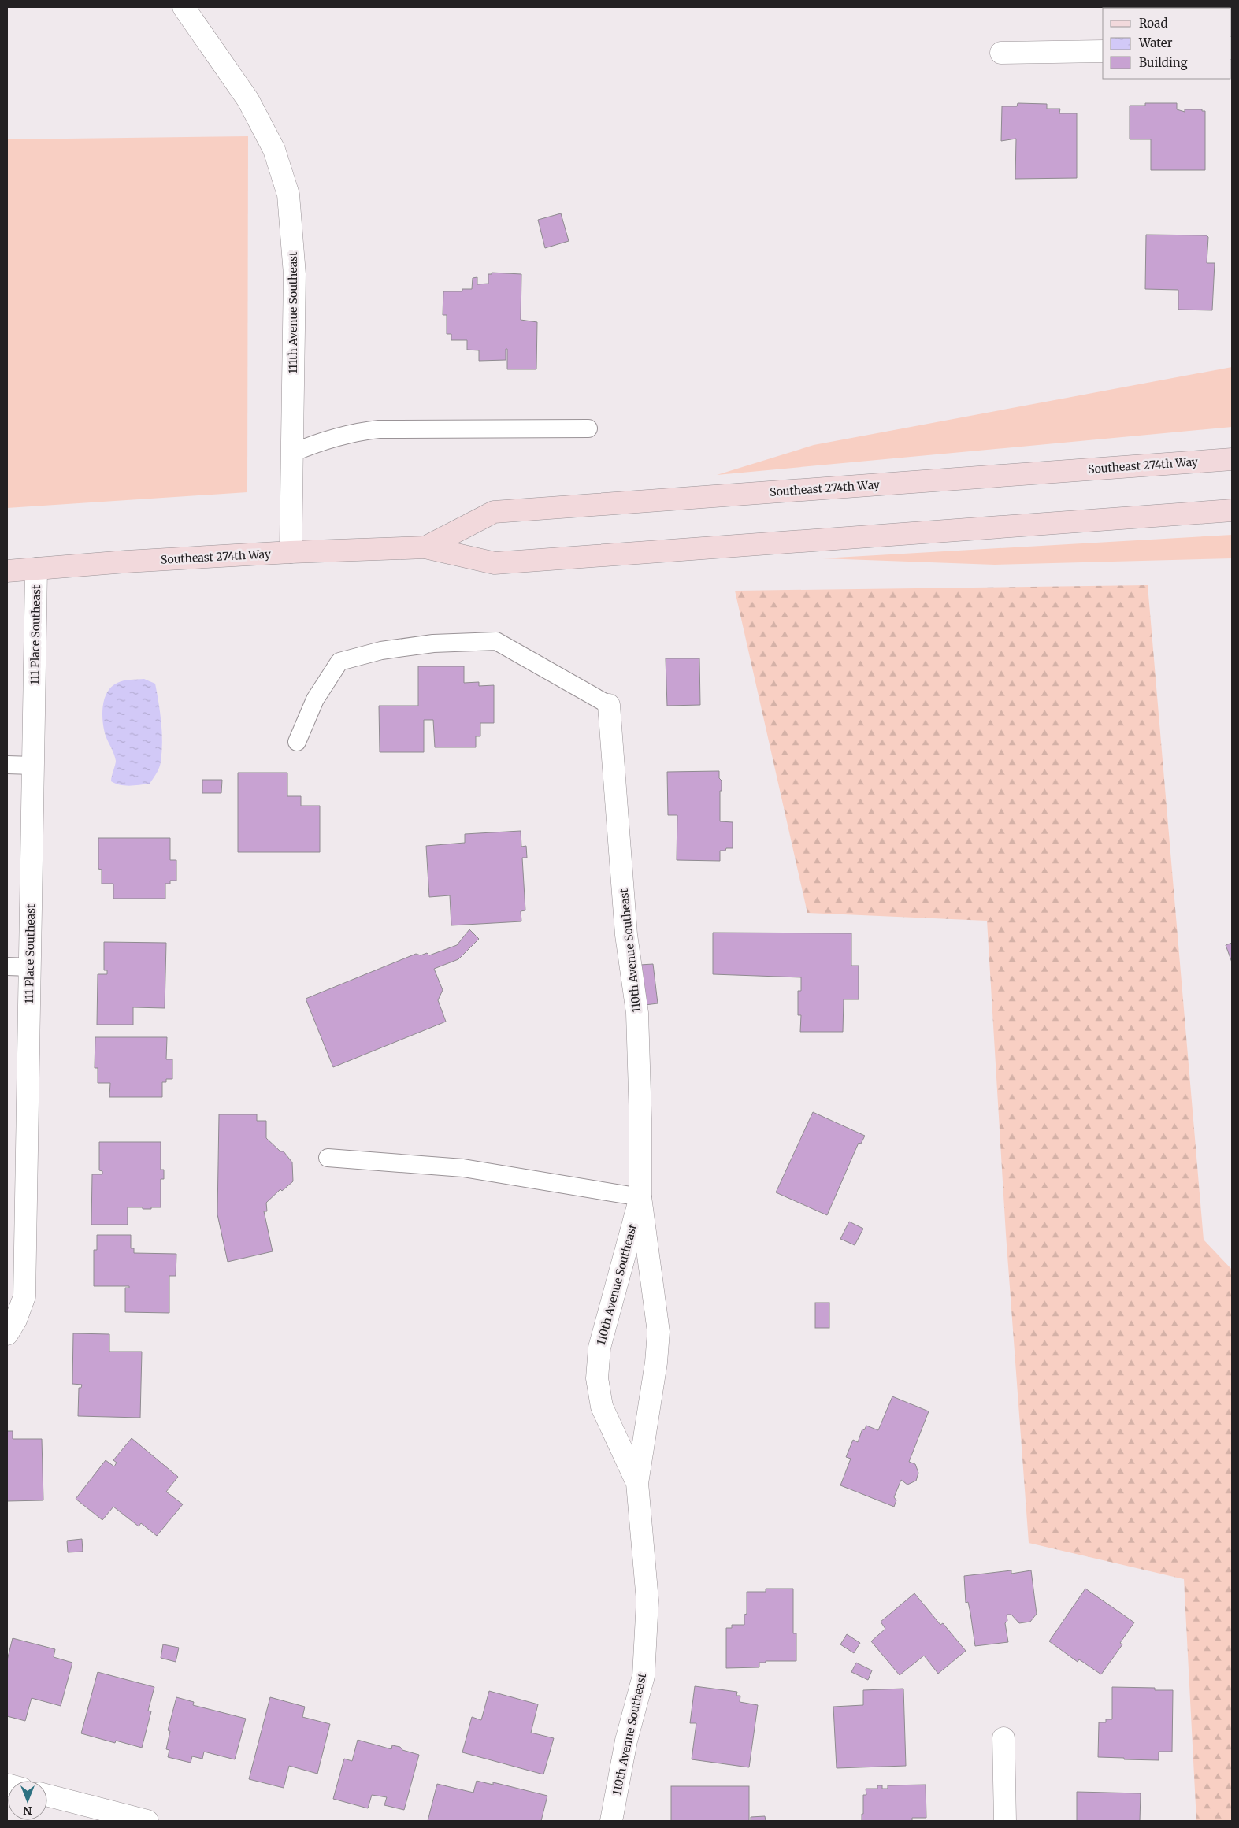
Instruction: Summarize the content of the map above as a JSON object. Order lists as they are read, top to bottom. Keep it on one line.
{"streets":{"main road":["Southeast 274th Way"],"street":["111th Avenue Southeast","111 Place Southeast","110th Avenue Southeast"]},"crossings":[["111th Avenue Southeast","Southeast 274th Way"],["Southeast 274th Way","111 Place Southeast"]],"legend":["Road","Water","Building"],"north":"bottom"}
